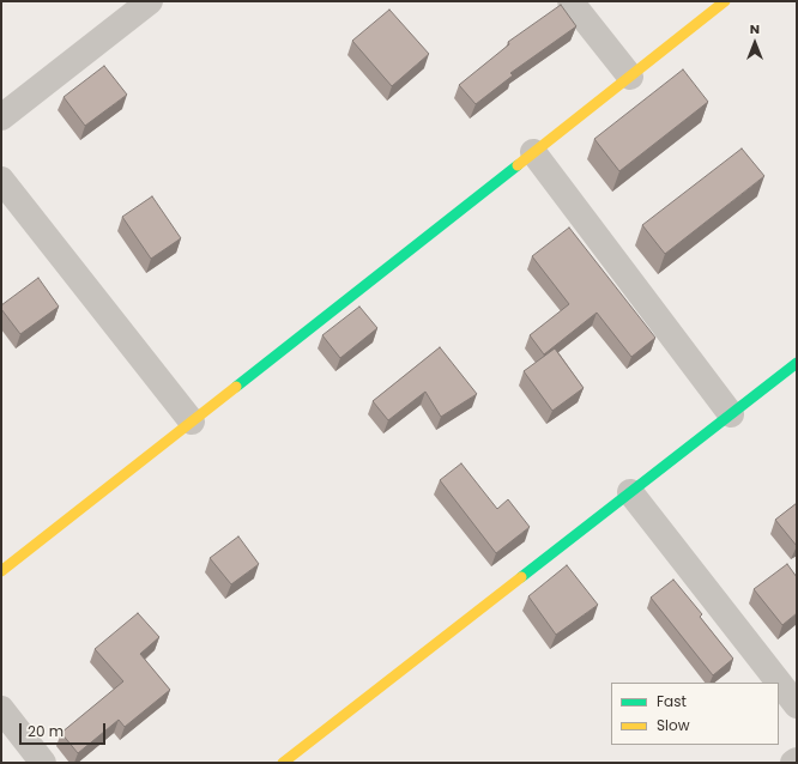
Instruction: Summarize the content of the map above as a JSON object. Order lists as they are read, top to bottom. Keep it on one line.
{"legend":["Fast","Slow"],"scale_bar":"20 m","north":"top"}
